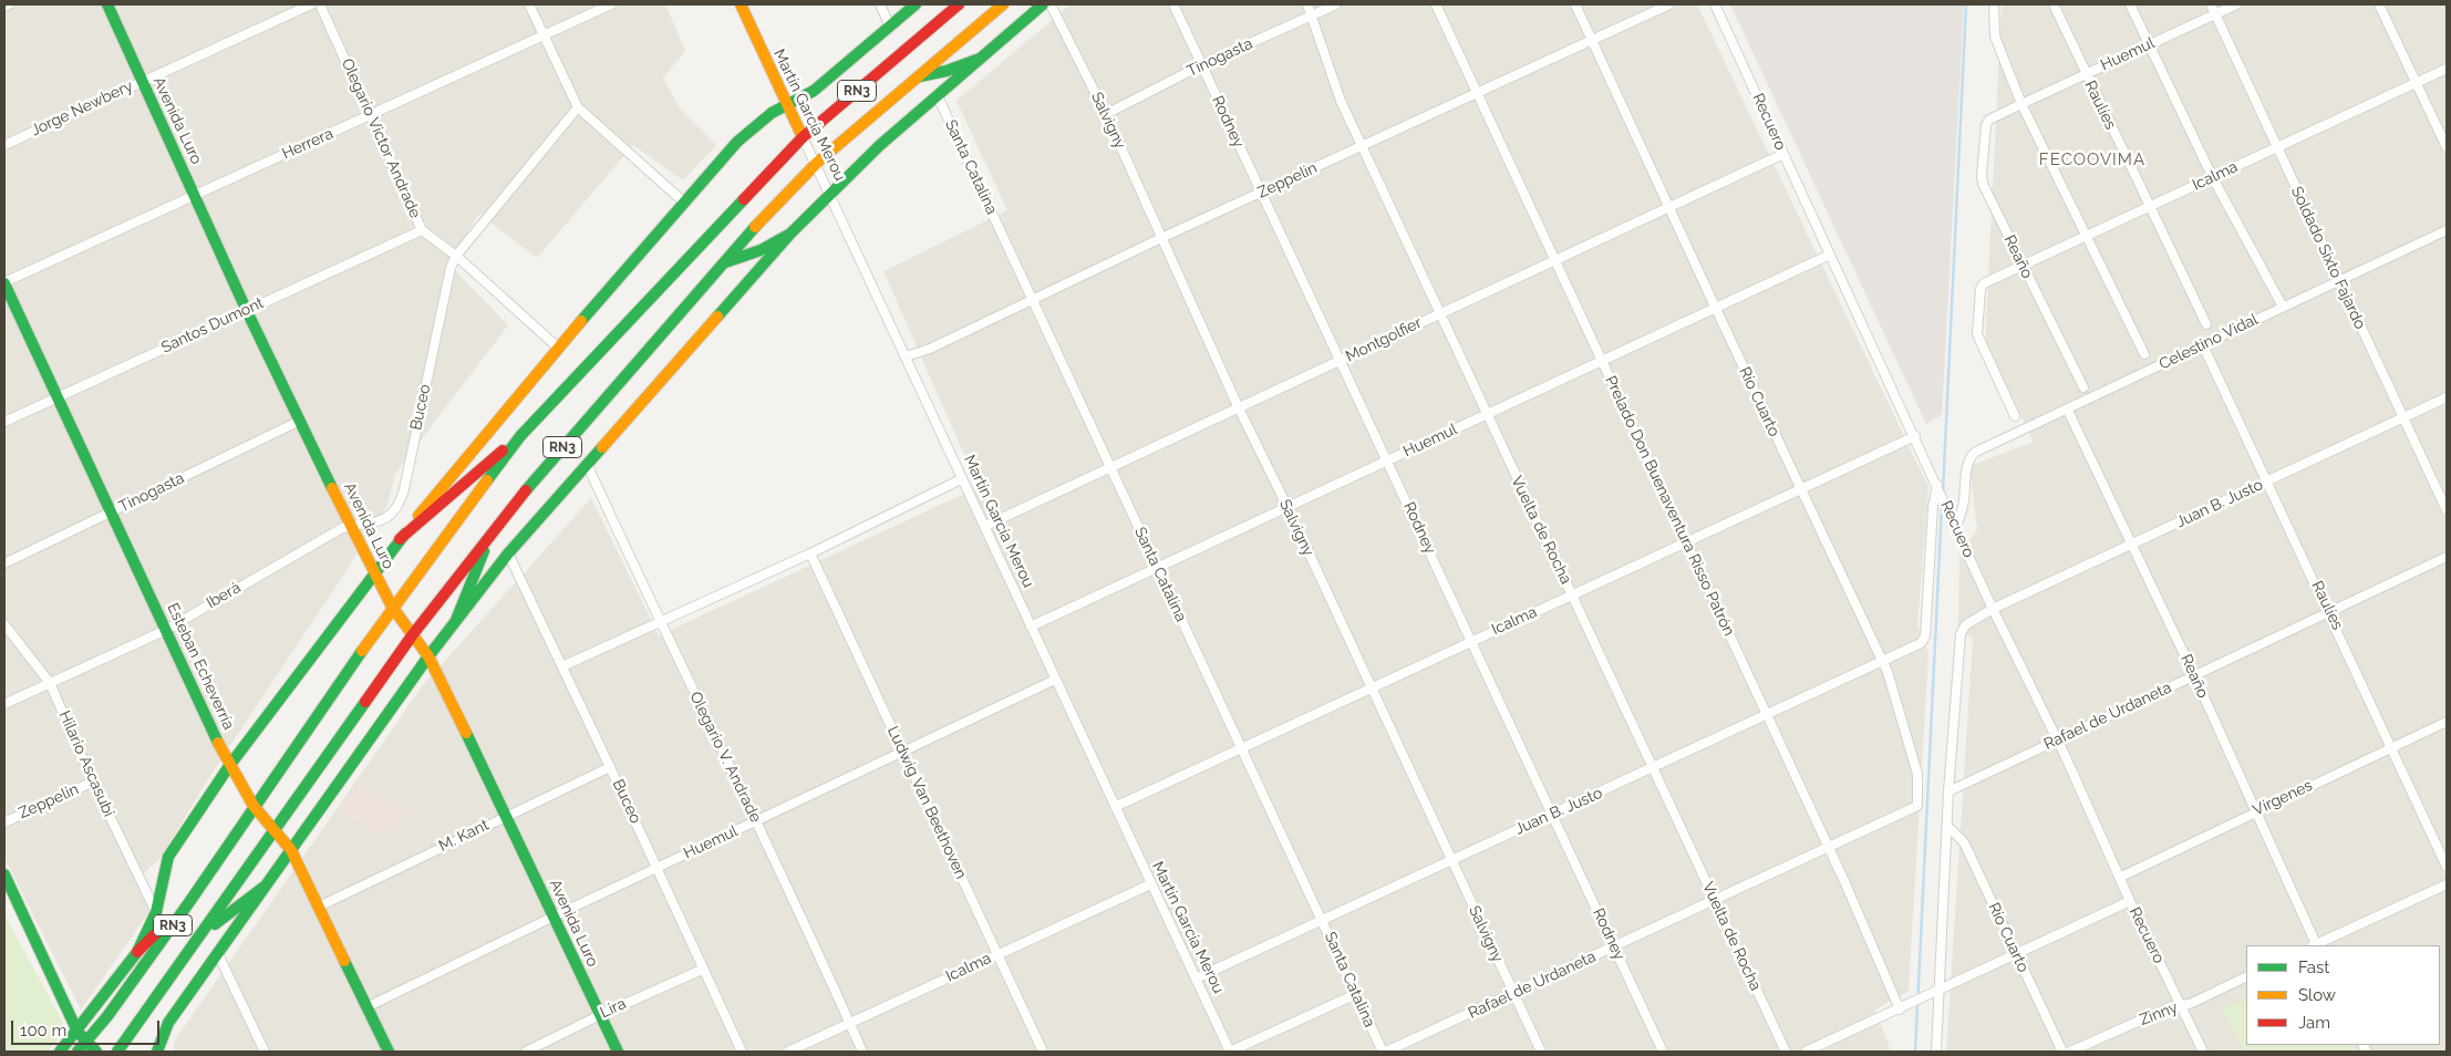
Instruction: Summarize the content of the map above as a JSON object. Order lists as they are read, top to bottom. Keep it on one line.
{"streets":{"main road":["RN3","Martín García Merou","Avenida Luro","Esteban Echeverría"],"street":["Huemul","Tinogasta","Raulíes","Jorge Newbery","Salvigny","Rodney","Recuero","Olegario Victor Andrade","Herrera","Santa Catalina","Icalma","Zeppelin","Reaño","Soldado Sixto Fajardo","Santos Dumont","Montgolfier","Celestino Vidal","Río Cuarto","Buceo","Juan B. Justo","Prelado Don Buenaventura Risso Patrón","Vuelta de Rocha","Iberá","Rafael de Urdaneta","Olegario V. Andrade","Hilario Ascasubi","Vírgenes","Ludwig Van Beethoven","M. Kant","Lira","Zinny"]},"crossings":[["Huemul","Raulíes"],["Huemul","Martín García Merou"],["Huemul","Avenida Luro"],["Huemul","Salvigny"],["Huemul","Rodney"],["Huemul","Recuero"],["Huemul","Santa Catalina"],["Huemul","Reaño"],["Huemul","Soldado Sixto Fajardo"],["Huemul","Río Cuarto"],["Huemul","Buceo"],["Huemul","Prelado Don Buenaventura Risso Patrón"],["Huemul","Vuelta de Rocha"],["Huemul","Esteban Echeverría"],["Huemul","Olegario V. Andrade"],["Huemul","Ludwig Van Beethoven"],["Tinogasta","Avenida Luro"],["Tinogasta","Salvigny"],["Tinogasta","Rodney"],["Tinogasta","Vuelta de Rocha"],["Tinogasta","Esteban Echeverría"],["RN3","Martín García Merou"],["RN3","Avenida Luro"],["RN3","Esteban Echeverría"],["Raulíes","Icalma"],["Raulíes","Celestino Vidal"],["Raulíes","Juan B. Justo"],["Raulíes","Rafael de Urdaneta"],["Raulíes","Vírgenes"],["Jorge Newbery","Avenida Luro"],["Martín García Merou","Icalma"],["Martín García Merou","Zeppelin"],["Martín García Merou","Montgolfier"],["Martín García Merou","Juan B. Justo"],["Avenida Luro","Herrera"],["Avenida Luro","Santos Dumont"],["Avenida Luro","Buceo"],["Avenida Luro","Iberá"],["Avenida Luro","M. Kant"],["Avenida Luro","Lira"],["Salvigny","Icalma"],["Salvigny","Zeppelin"],["Salvigny","Montgolfier"],["Salvigny","Juan B. Justo"],["Salvigny","Rafael de Urdaneta"],["Rodney","Icalma"],["Rodney","Zeppelin"],["Rodney","Montgolfier"],["Rodney","Juan B. Justo"],["Rodney","Rafael de Urdaneta"],["Recuero","Icalma"],["Recuero","Montgolfier"],["Recuero","Celestino Vidal"],["Recuero","Juan B. Justo"],["Recuero","Rafael de Urdaneta"],["Recuero","Vírgenes"],["Recuero","Zinny"],["Olegario Victor Andrade","Herrera"],["Olegario Victor Andrade","Santos Dumont"],["Olegario Victor Andrade","Buceo"],["Herrera","Esteban Echeverría"],["Santa Catalina","Icalma"],["Santa Catalina","Zeppelin"],["Santa Catalina","Montgolfier"],["Santa Catalina","Juan B. Justo"],["Santa Catalina","Rafael de Urdaneta"],["Icalma","Reaño"],["Icalma","Soldado Sixto Fajardo"],["Icalma","Río Cuarto"],["Icalma","Prelado Don Buenaventura Risso Patrón"],["Icalma","Vuelta de Rocha"],["Icalma","Olegario V. Andrade"],["Icalma","Ludwig Van Beethoven"],["Zeppelin","Río Cuarto"],["Zeppelin","Prelado Don Buenaventura Risso Patrón"],["Zeppelin","Vuelta de Rocha"],["Zeppelin","Hilario Ascasubi"],["Reaño","Celestino Vidal"],["Reaño","Juan B. Justo"],["Reaño","Rafael de Urdaneta"],["Reaño","Vírgenes"],["Soldado Sixto Fajardo","Celestino Vidal"],["Soldado Sixto Fajardo","Juan B. Justo"],["Santos Dumont","Esteban Echeverría"],["Montgolfier","Río Cuarto"],["Montgolfier","Prelado Don Buenaventura Risso Patrón"],["Montgolfier","Vuelta de Rocha"],["Río Cuarto","Juan B. Justo"],["Río Cuarto","Rafael de Urdaneta"],["Buceo","Iberá"],["Buceo","M. Kant"],["Buceo","Lira"],["Juan B. Justo","Prelado Don Buenaventura Risso Patrón"],["Juan B. Justo","Vuelta de Rocha"],["Juan B. Justo","Rafael de Urdaneta"],["Prelado Don Buenaventura Risso Patrón","Rafael de Urdaneta"],["Vuelta de Rocha","Rafael de Urdaneta"],["Iberá","Esteban Echeverría"],["Iberá","Hilario Ascasubi"],["Esteban Echeverría","M. Kant"]],"districts":["FECOOVIMA"],"legend":["Fast","Slow","Jam"],"scale_bar":"100 m"}
